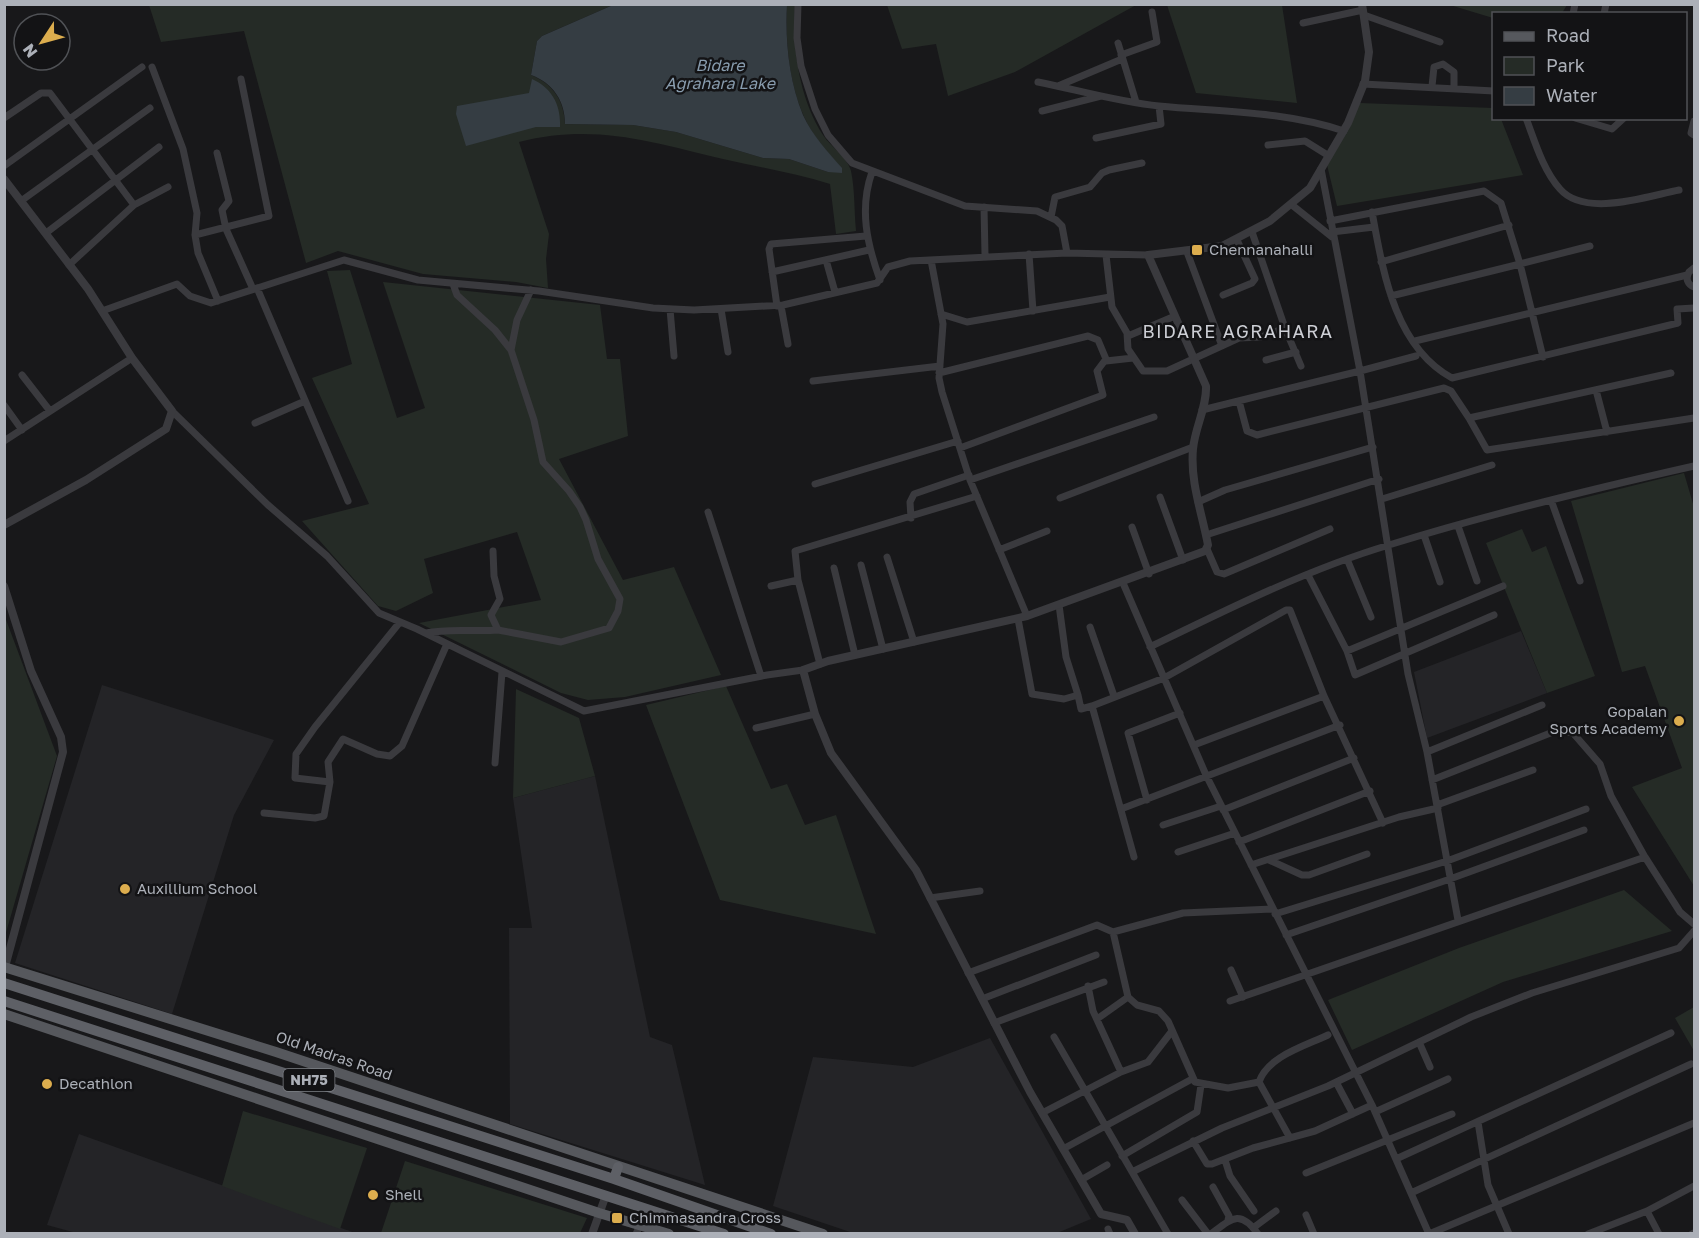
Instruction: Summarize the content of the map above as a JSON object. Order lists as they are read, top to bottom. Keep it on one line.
{"streets":{"highway":["Old Madras Road","NH75"]},"crossings":[["Old Madras Road","NH75"]],"districts":["BIDARE AGRAHARA"],"water":["Bidare Agrahara Lake"],"places":{"transit":["Chennanahalli","Chimmasandra Cross"],"other":["Gopalan Sports Academy","Auxillium School","Decathlon","Shell"]},"legend":["Road","Park","Water"],"north":"bottom left"}
